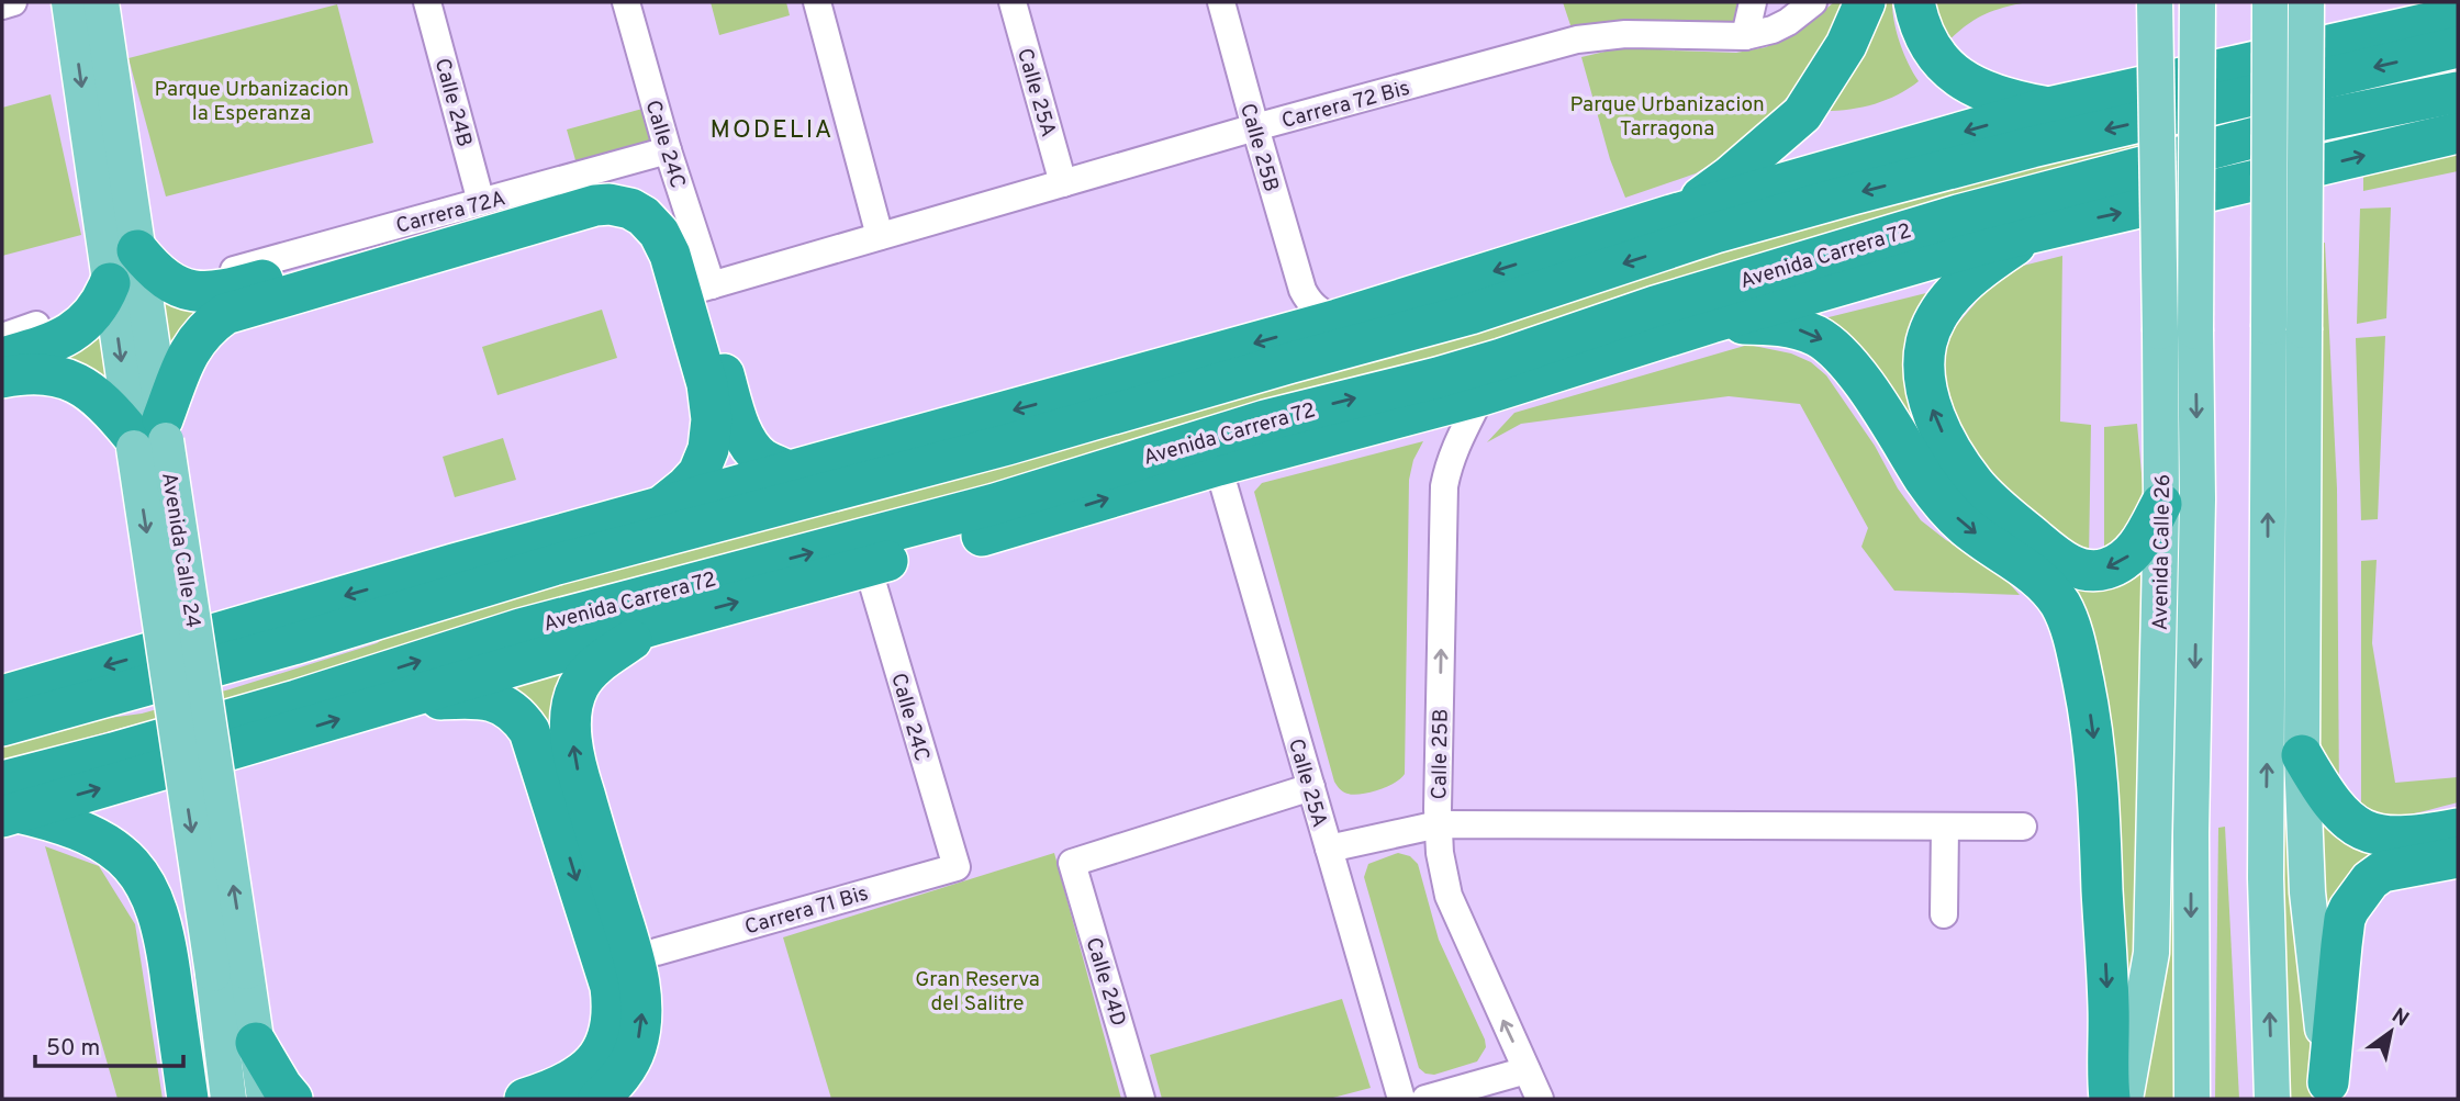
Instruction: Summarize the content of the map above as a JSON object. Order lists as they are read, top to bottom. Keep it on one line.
{"streets":{"highway":["Avenida Carrera 72"],"main road":["Avenida Calle 24","Avenida Calle 26"],"street":["Calle 25A","Calle 24B","Carrera 72 Bis","Calle 24C","Calle 25B","Carrera 72A","Carrera 71 Bis","Calle 24D"]},"crossings":[["Calle 25A","Carrera 72 Bis"],["Calle 25A","Avenida Carrera 72"],["Calle 25A","Calle 24D"],["Calle 24B","Carrera 72A"],["Carrera 72 Bis","Calle 24C"],["Carrera 72 Bis","Calle 25B"],["Calle 24C","Carrera 72A"],["Calle 24C","Avenida Carrera 72"],["Calle 24C","Carrera 71 Bis"],["Calle 25B","Avenida Carrera 72"]],"one_way":["Calle 25B"],"districts":["MODELIA"],"parks":["Parque Urbanizacion la Esperanza","Parque Urbanizacion Tarragona","Gran Reserva del Salitre"],"scale_bar":"50 m","north":"top right"}
